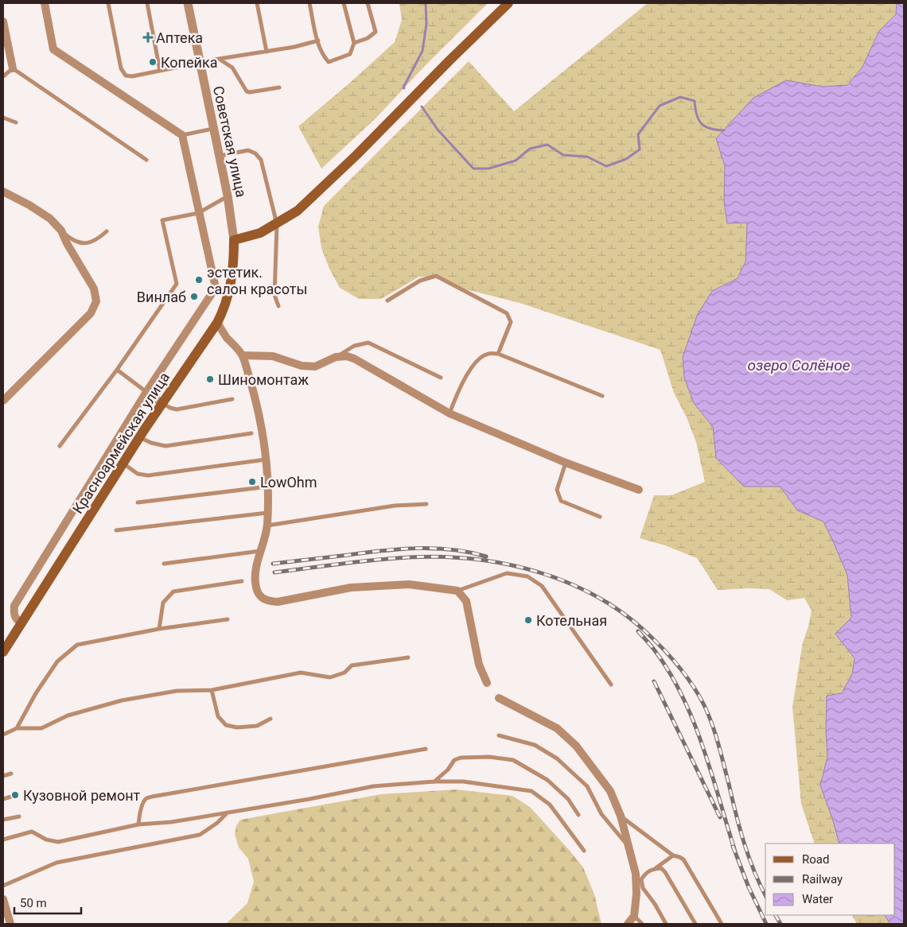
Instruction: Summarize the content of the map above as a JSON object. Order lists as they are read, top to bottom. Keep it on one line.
{"streets":{"main road":["Красноармейская улица"],"street":["Советская улица"]},"crossings":[["Советская улица","Красноармейская улица"]],"water":["озеро Солёное"],"places":{"health":["Аптека"],"other":["Копейка","эстетик. салон красоты","Винлаб","Шиномонтаж","LowOhm","Котельная","Кузовной ремонт"]},"legend":["Road","Railway","Water"],"scale_bar":"50 m"}
